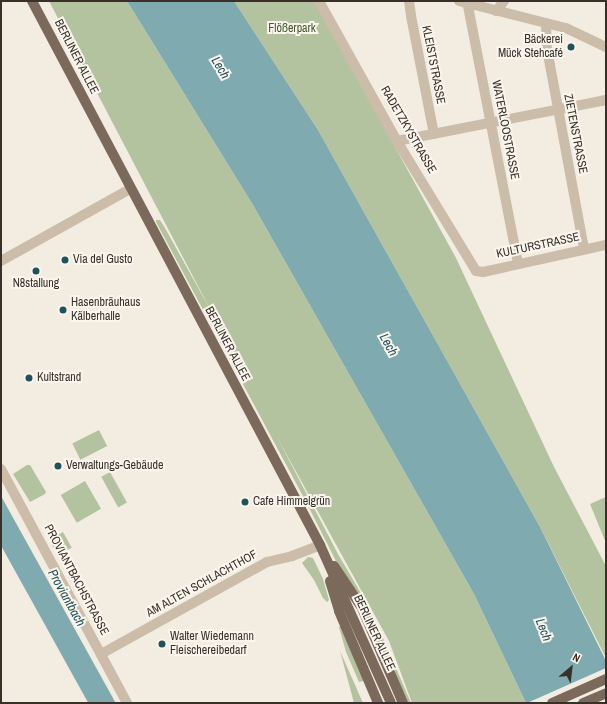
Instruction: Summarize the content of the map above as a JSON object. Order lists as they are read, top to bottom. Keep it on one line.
{"streets":{"main road":["BERLINER ALLEE"],"street":["KLEISTSTRASSE","RADETZKYSTRASSE","WATERLOOSTRASSE","ZIETENSTRASSE","KULTURSTRASSE","PROVIANTBACHSTRASSE","AM ALTEN SCHLACHTHOF"]},"crossings":[["BERLINER ALLEE","AM ALTEN SCHLACHTHOF"],["RADETZKYSTRASSE","KULTURSTRASSE"],["WATERLOOSTRASSE","KULTURSTRASSE"],["ZIETENSTRASSE","KULTURSTRASSE"],["PROVIANTBACHSTRASSE","AM ALTEN SCHLACHTHOF"]],"water":["Lech","Proviantbach"],"parks":["Flößerpark"],"places":["Bäckerei Mück Stehcafé","Via del Gusto","N8stallung","Hasenbräuhaus Kälberhalle","Kultstrand","Verwaltungs-Gebäude","Cafe Himmelgrün","Walter Wiedemann Fleischereibedarf"],"north":"top right"}
